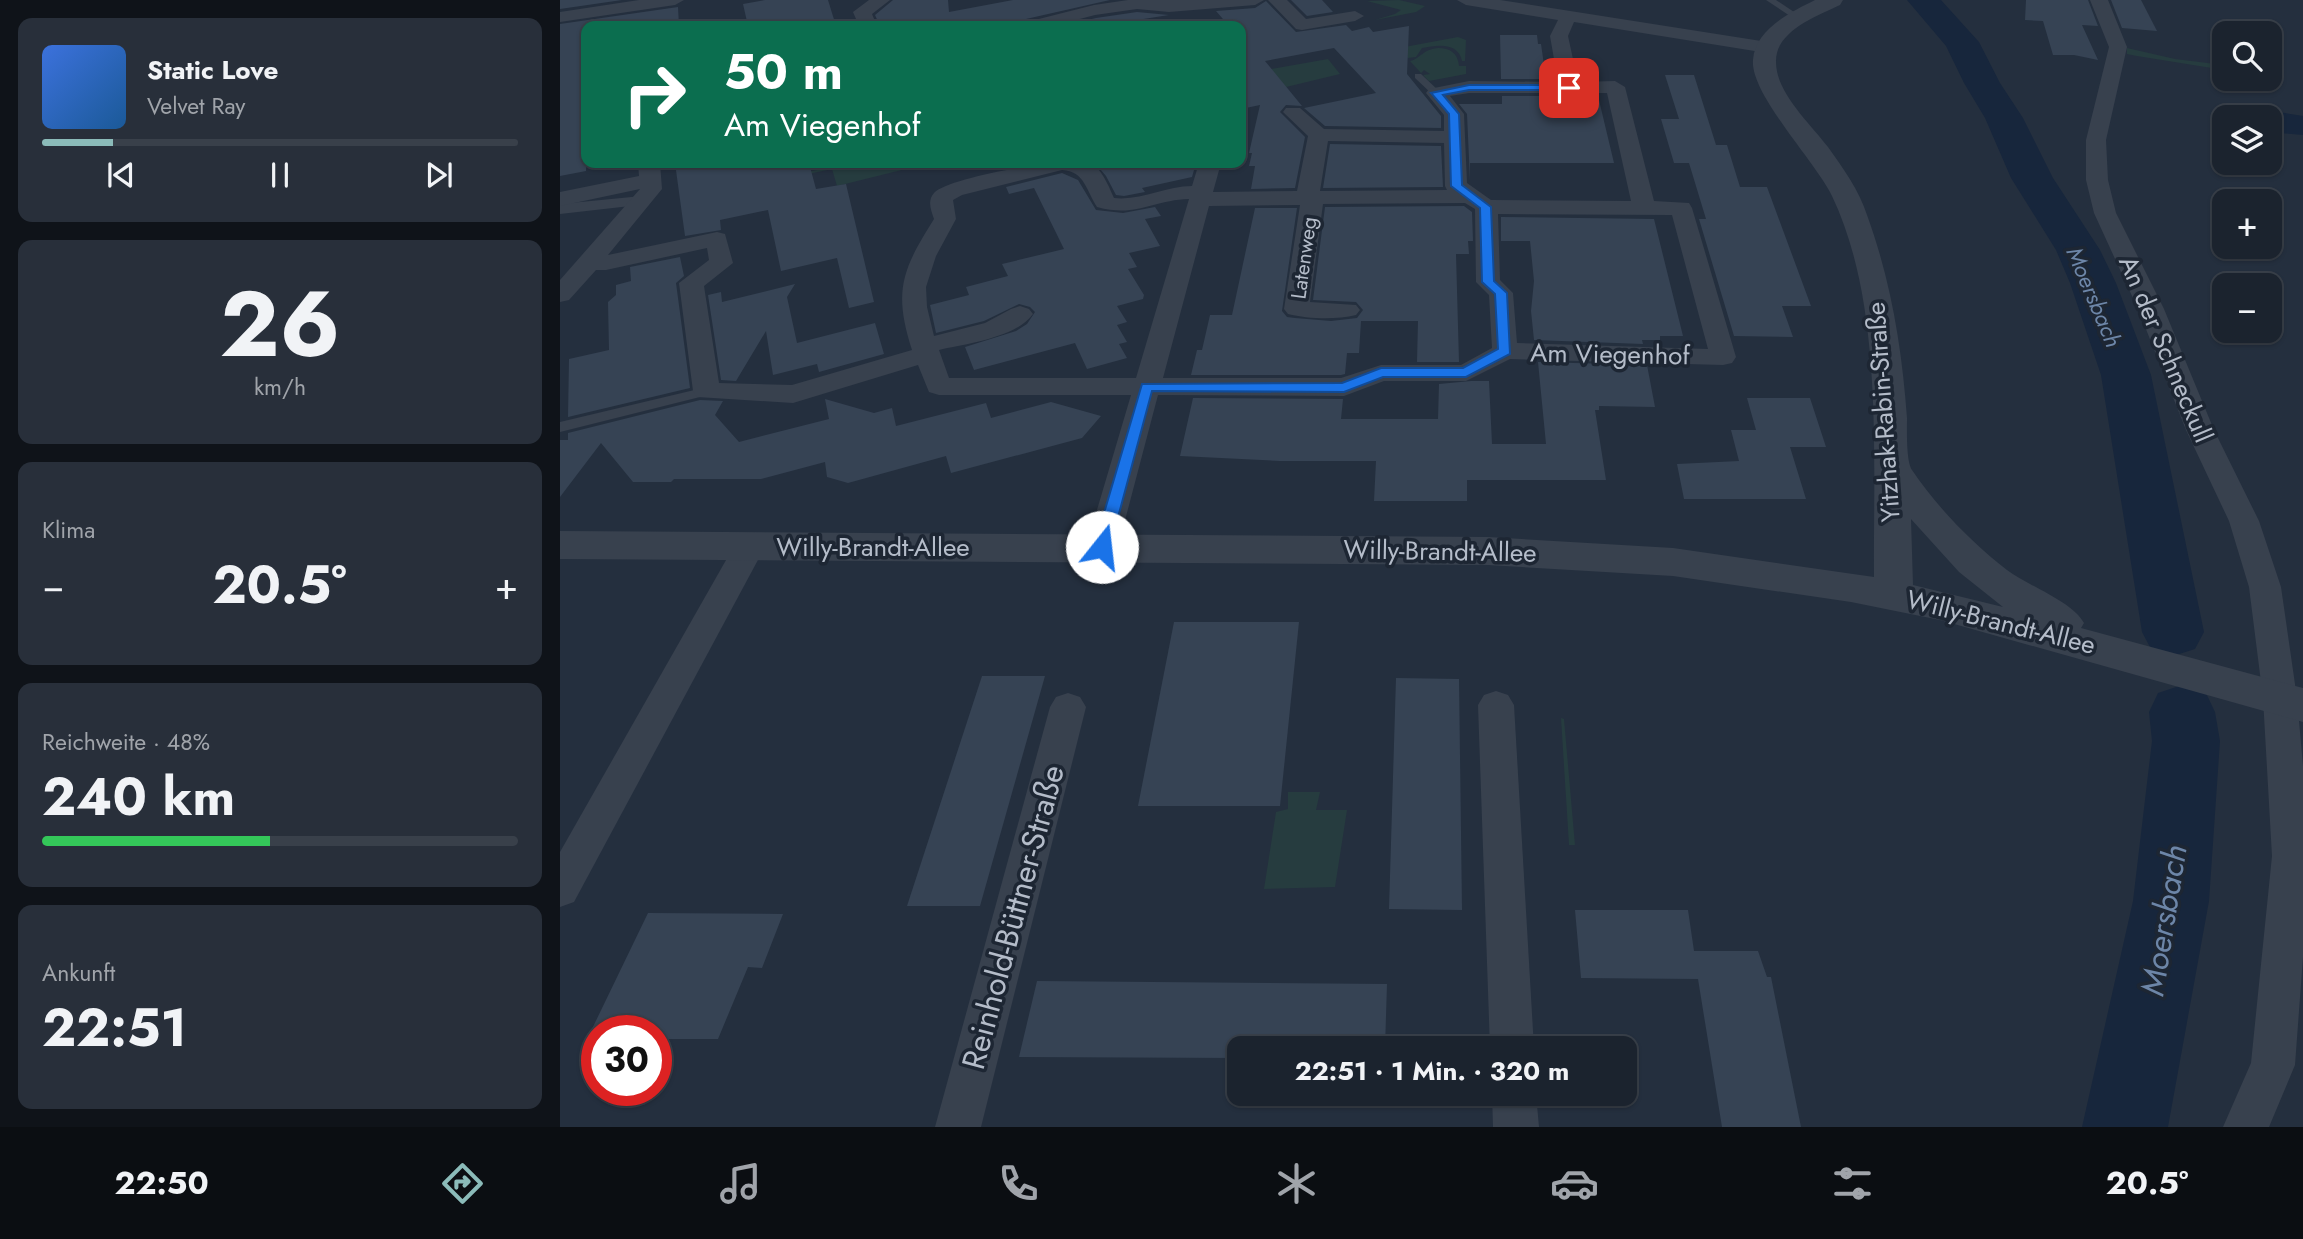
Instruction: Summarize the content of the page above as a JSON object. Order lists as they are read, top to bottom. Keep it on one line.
{"streets":{"street":["Latenweg","An der Schneckull","Am Viegenhof","Yitzhak-Rabin-Straße","Willy-Brandt-Allee","Reinhold-Büttner-Straße"]},"crossings":[["Latenweg","Am Viegenhof"],["An der Schneckull","Willy-Brandt-Allee"],["Yitzhak-Rabin-Straße","Willy-Brandt-Allee"]],"water":["Moersbach"],"page":{"map_buttons":["+","−"],"turn":["50 m","Am Viegenhof"],"song":["Static Love","Velvet Ray"],"tile":[["26","km/h"],"Klima",["Reichweite · 48%","240 km"],["Ankunft","22:51"]],"heat":["−","20.5°","+"],"limit":"30","trip":"22:51 · 1 Min. · 320 m","tabs":["22:50","20.5°"]}}
